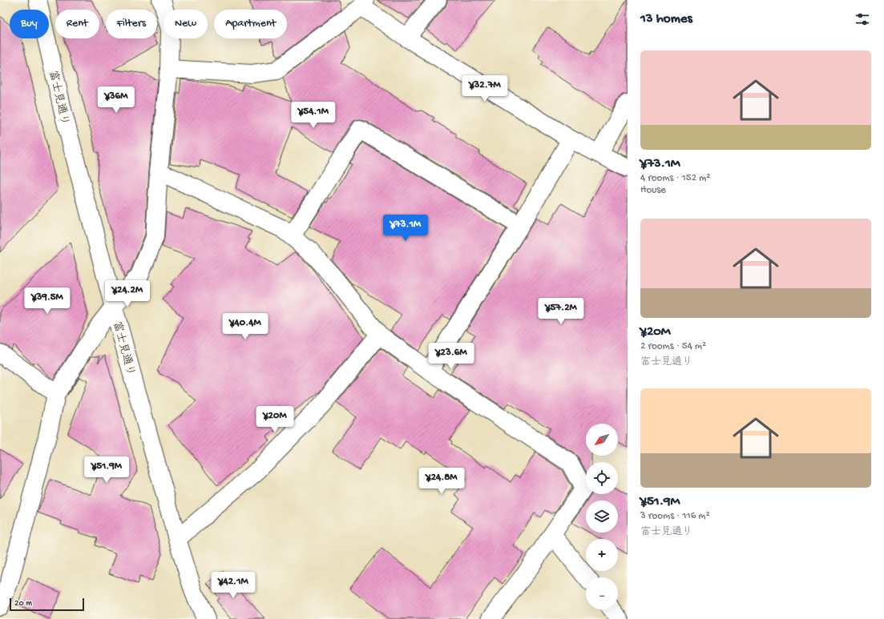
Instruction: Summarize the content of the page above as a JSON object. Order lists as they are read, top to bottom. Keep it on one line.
{"streets":{"street":["富士見通り"]},"scale_bar":"20 m","north":"bottom left","page":{"heading":"13 homes","chip":["Buy","Rent","Filters","New","Apartment"],"list":[{"name":"¥73.1M","note":"4 rooms · 152 m² · House"},{"name":"¥20M","note":"2 rooms · 54 m² · 富士見通り"},{"name":"¥51.9M","note":"3 rooms · 116 m² · 富士見通り"}],"price":["¥32.7M","¥36M","¥54.1M","¥73.1M","¥24.2M","¥39.5M","¥57.2M","¥40.4M","¥23.6M","¥20M","¥51.9M","¥24.8M","¥42.1M"],"map_buttons":["+","−"],"scale":"20 m"}}
